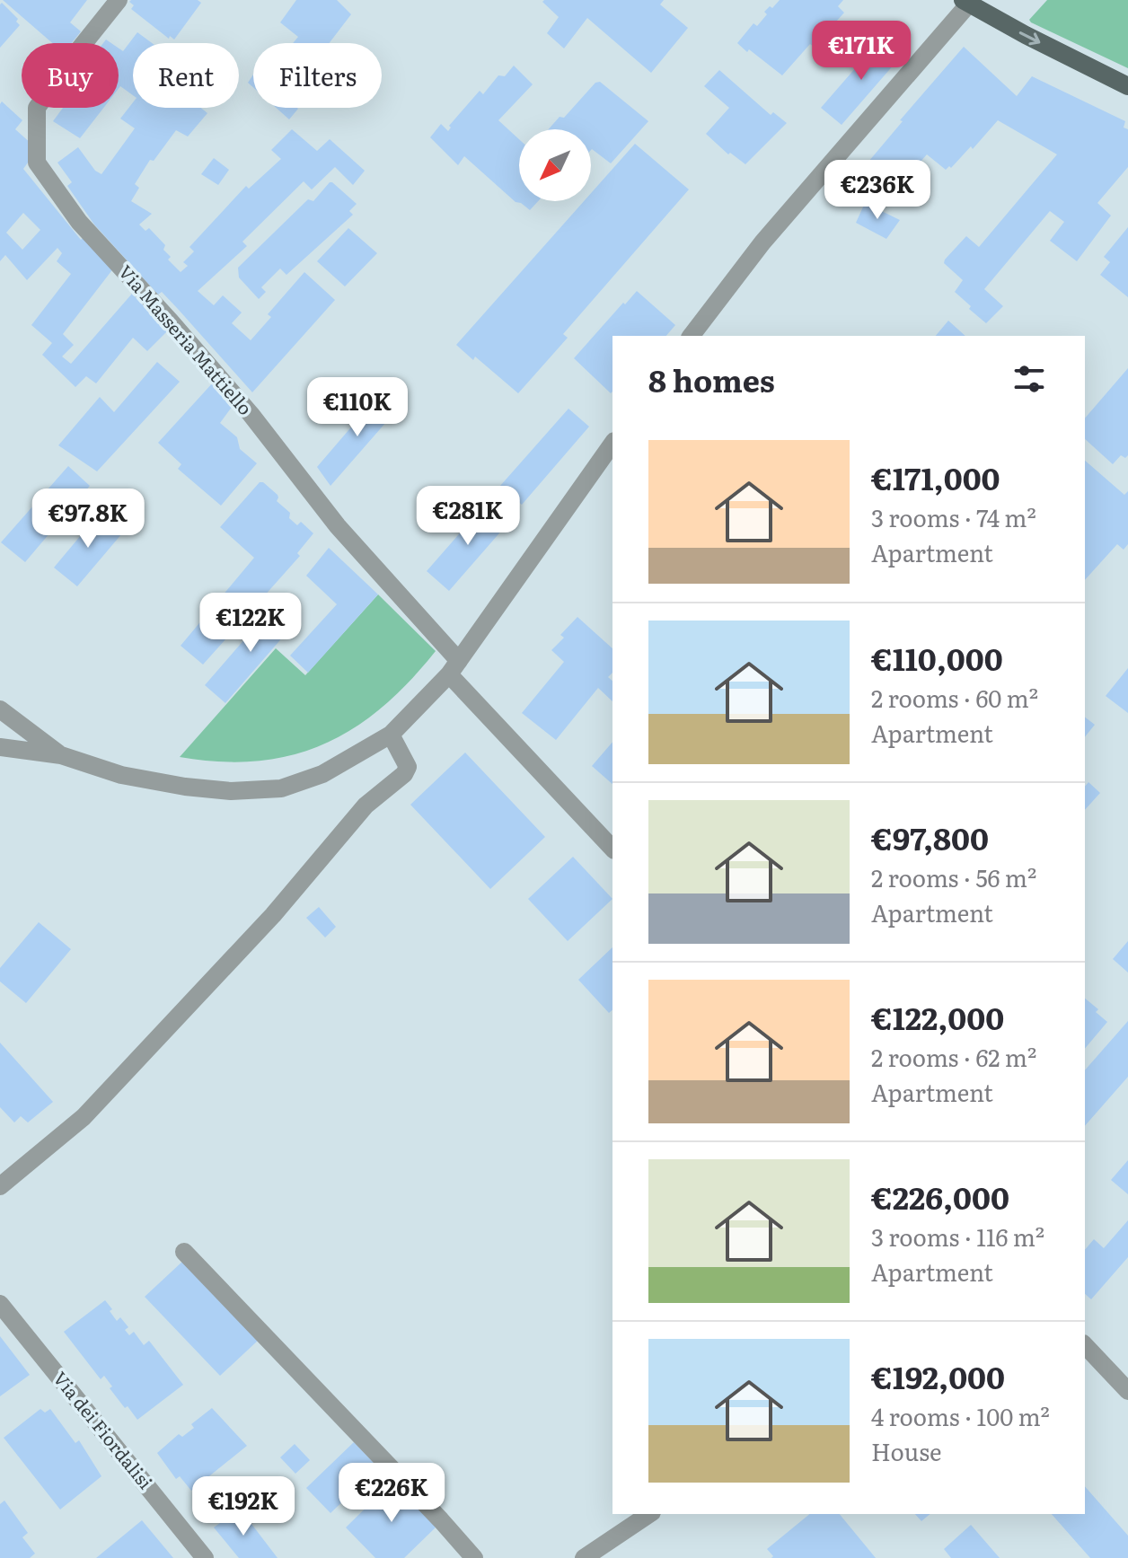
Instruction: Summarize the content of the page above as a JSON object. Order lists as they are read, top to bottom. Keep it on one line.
{"streets":{"street":["Via Masseria Mattiello","Via dei Fiordalisi"]},"north":"bottom left","page":{"price":["€171K","€236K","€110K","€281K","€97.8K","€122K","€226K","€192K"],"chip":["Buy","Rent","Filters"],"heading":"8 homes","list":[{"name":"€171,000","note":"3 rooms · 74 m² · Apartment"},{"name":"€110,000","note":"2 rooms · 60 m² · Apartment"},{"name":"€97,800","note":"2 rooms · 56 m² · Apartment"},{"name":"€122,000","note":"2 rooms · 62 m² · Apartment"},{"name":"€226,000","note":"3 rooms · 116 m² · Apartment"},{"name":"€192,000","note":"4 rooms · 100 m² · House"}]}}
